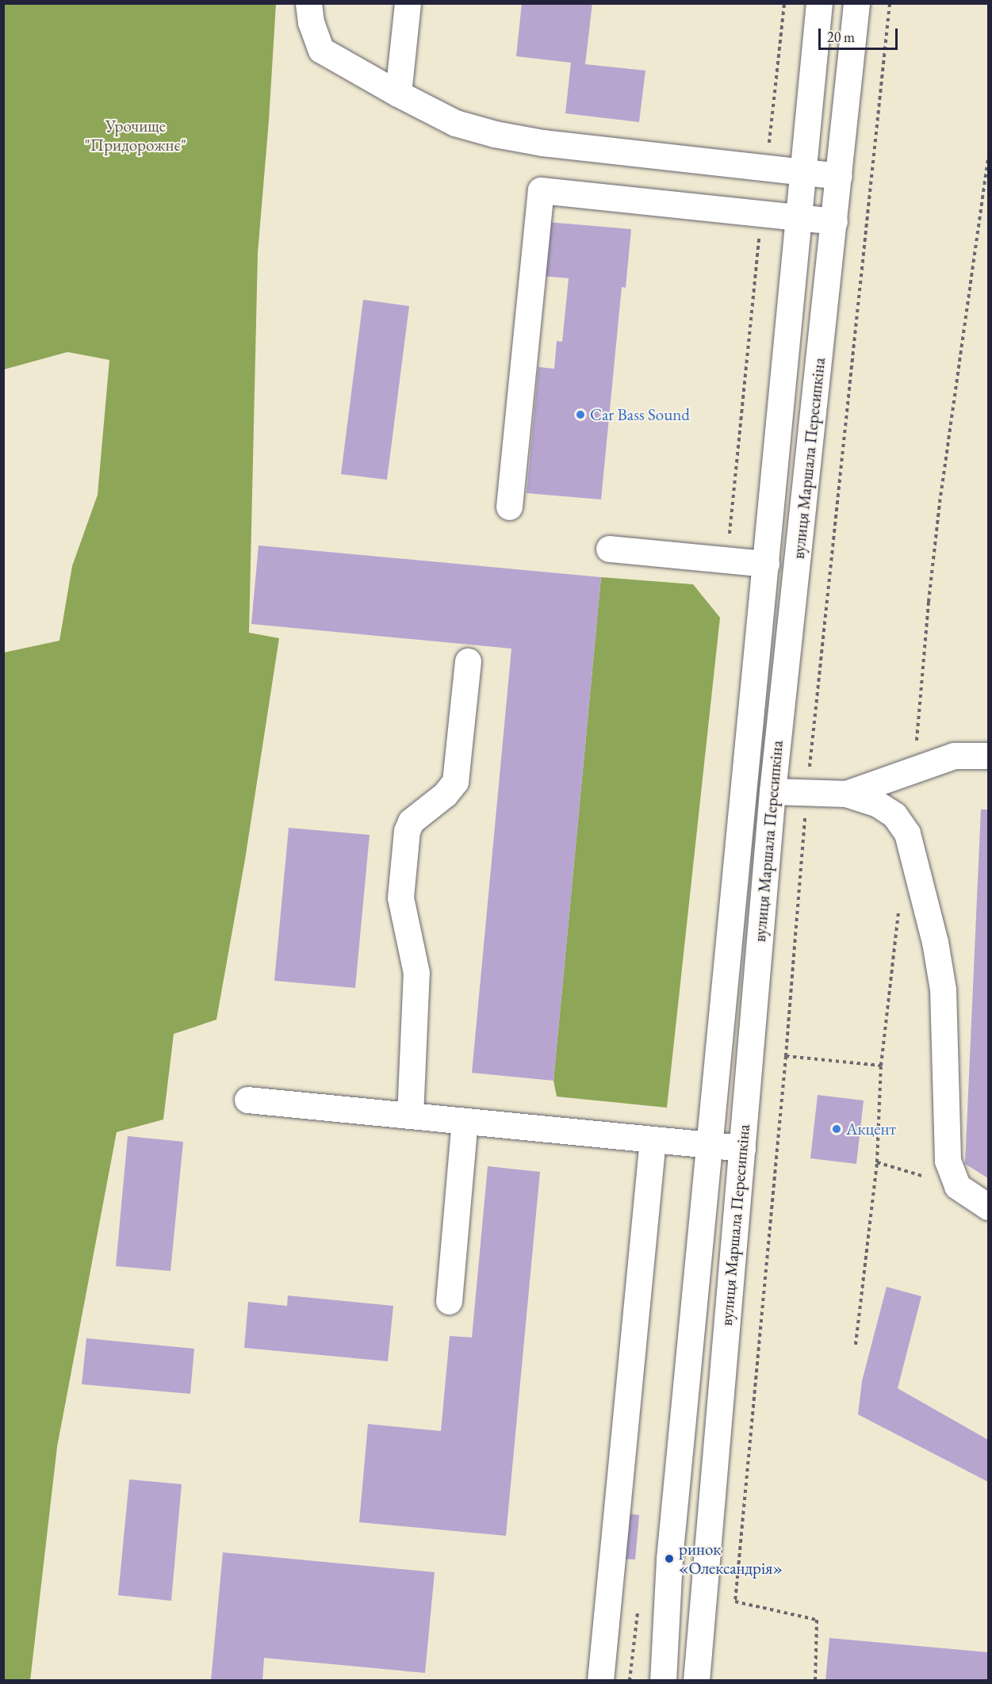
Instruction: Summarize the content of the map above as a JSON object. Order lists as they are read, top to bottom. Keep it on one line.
{"streets":{"main road":["вулиця Маршала Пересипкіна"]},"parks":["Урочище \"Придорожнє\""],"places":["Car Bass Sound","Акцент","ринок «Олександрія»"],"scale_bar":"20 m"}
